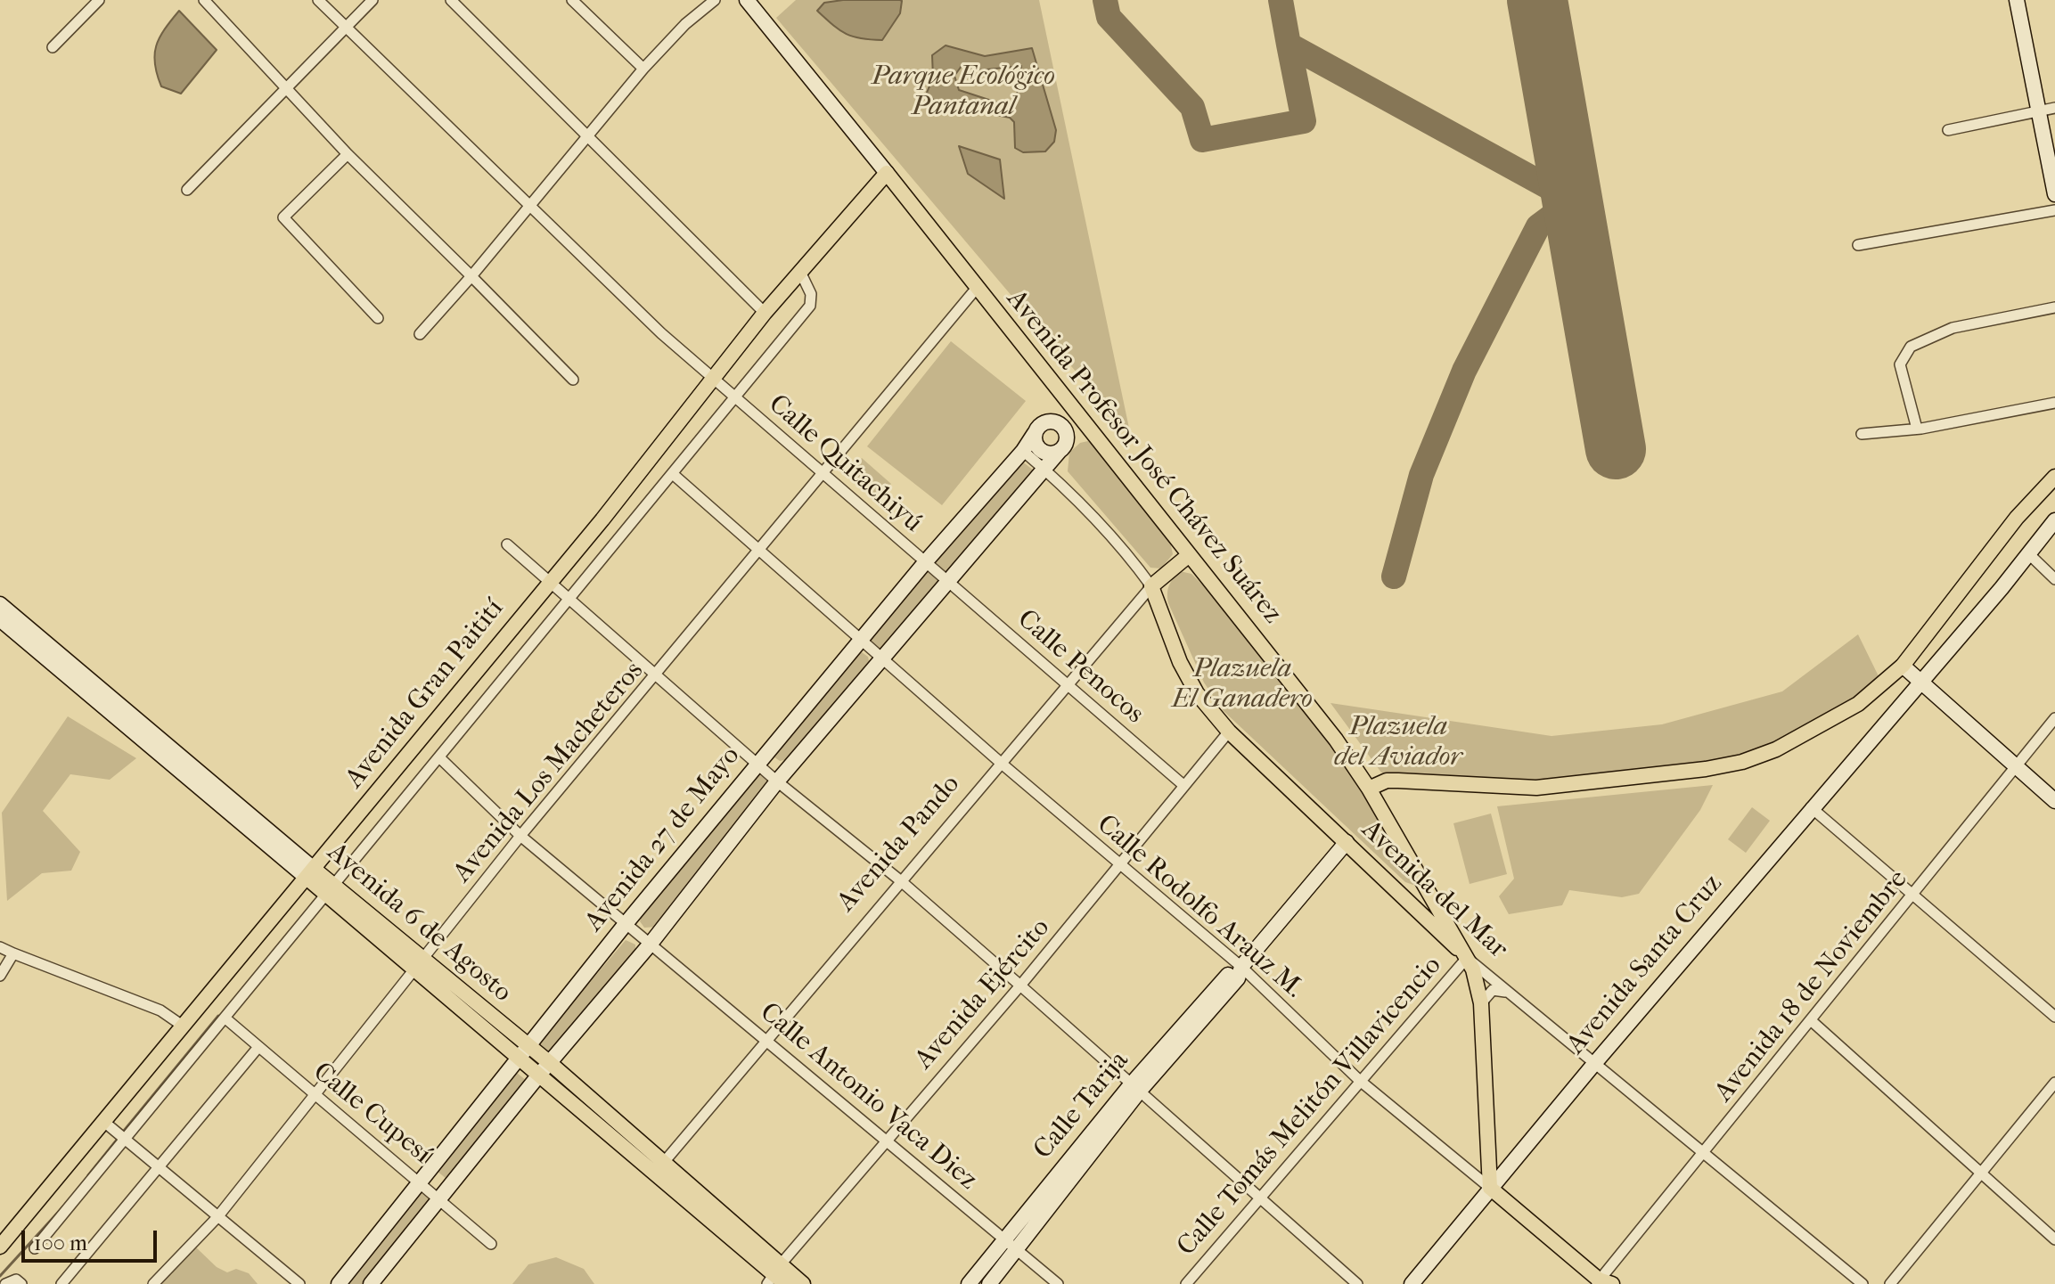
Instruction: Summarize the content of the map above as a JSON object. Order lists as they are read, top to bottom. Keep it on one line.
{"streets":{"main road":["Avenida Profesor José Chávez Suárez","Avenida Gran Paitití","Avenida 27 de Mayo","Avenida Pando","Avenida del Mar","Avenida 6 de Agosto","Avenida Santa Cruz","Calle Tarija"],"street":["Calle Quitachiyú","Calle Penocos","Avenida Los Macheteros","Calle Rodolfo Arauz M.","Avenida 18 de Noviembre","Avenida Ejército","Calle Antonio Vaca Diez","Calle Tomás Melitón Villavicencio","Calle Cupesí"]},"crossings":[["Avenida Profesor José Chávez Suárez","Avenida Gran Paitití"],["Avenida Profesor José Chávez Suárez","Avenida Los Macheteros"],["Avenida Profesor José Chávez Suárez","Avenida Pando"],["Avenida Profesor José Chávez Suárez","Avenida del Mar"],["Avenida Profesor José Chávez Suárez","Calle Rodolfo Arauz M."],["Avenida Profesor José Chávez Suárez","Avenida Santa Cruz"],["Avenida Profesor José Chávez Suárez","Calle Tomás Melitón Villavicencio"],["Calle Quitachiyú","Calle Penocos"],["Calle Quitachiyú","Avenida Gran Paitití"],["Calle Quitachiyú","Avenida Los Macheteros"],["Calle Quitachiyú","Avenida 27 de Mayo"],["Calle Penocos","Avenida 27 de Mayo"],["Calle Penocos","Avenida Pando"],["Calle Penocos","Avenida Ejército"],["Avenida Gran Paitití","Avenida 6 de Agosto"],["Avenida Los Macheteros","Calle Rodolfo Arauz M."],["Avenida Los Macheteros","Avenida 6 de Agosto"],["Avenida Los Macheteros","Calle Antonio Vaca Diez"],["Avenida Los Macheteros","Calle Cupesí"],["Avenida 27 de Mayo","Avenida del Mar"],["Avenida 27 de Mayo","Calle Rodolfo Arauz M."],["Avenida 27 de Mayo","Avenida 6 de Agosto"],["Avenida 27 de Mayo","Calle Antonio Vaca Diez"],["Avenida 27 de Mayo","Calle Cupesí"],["Avenida Pando","Avenida del Mar"],["Avenida Pando","Calle Rodolfo Arauz M."],["Avenida Pando","Avenida 6 de Agosto"],["Avenida Pando","Calle Antonio Vaca Diez"],["Avenida del Mar","Avenida Santa Cruz"],["Avenida del Mar","Avenida 18 de Noviembre"],["Avenida del Mar","Avenida Ejército"],["Avenida del Mar","Calle Tarija"],["Avenida del Mar","Calle Tomás Melitón Villavicencio"],["Calle Rodolfo Arauz M.","Avenida Santa Cruz"],["Calle Rodolfo Arauz M.","Avenida Ejército"],["Calle Rodolfo Arauz M.","Calle Tarija"],["Calle Rodolfo Arauz M.","Calle Tomás Melitón Villavicencio"],["Avenida 6 de Agosto","Avenida Ejército"],["Avenida Ejército","Calle Antonio Vaca Diez"],["Calle Antonio Vaca Diez","Calle Tarija"]],"parks":["Parque Ecológico Pantanal","Plazuela El Ganadero","Plazuela del Aviador"],"scale_bar":"100 m"}
